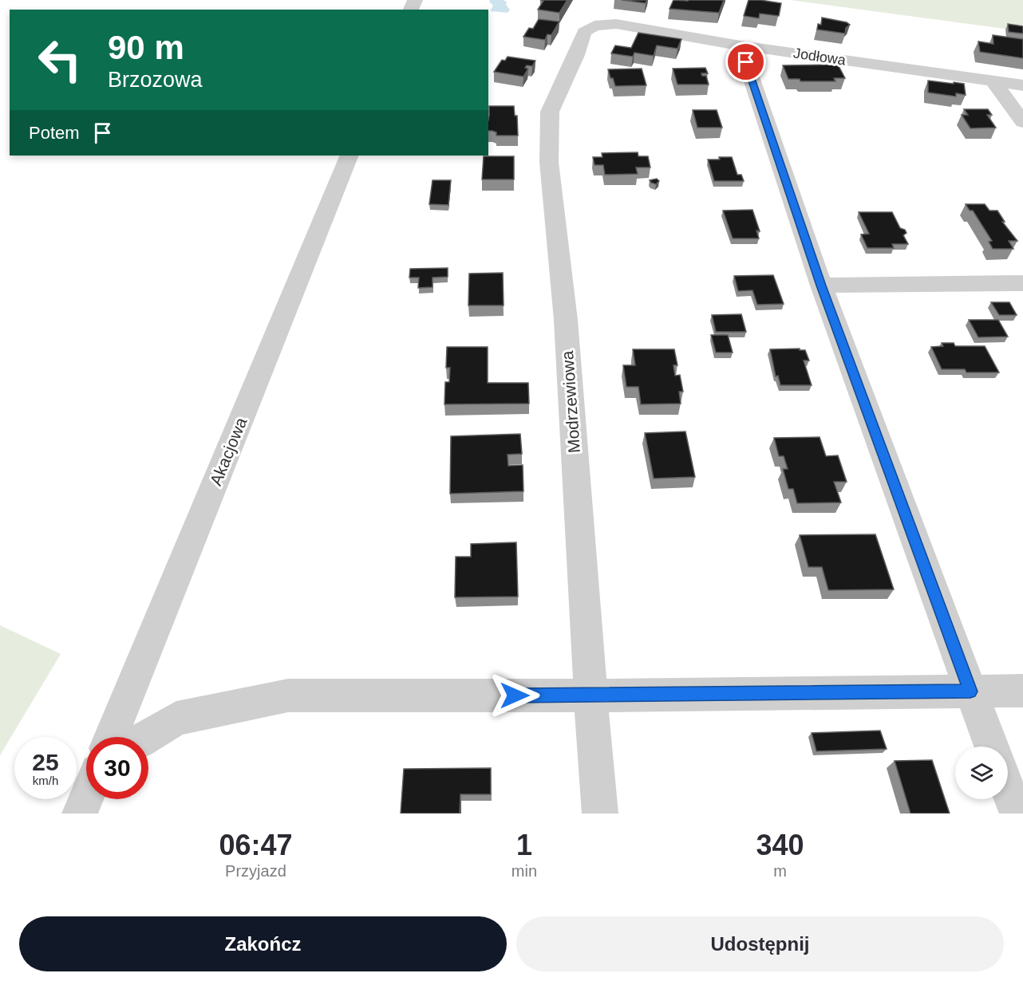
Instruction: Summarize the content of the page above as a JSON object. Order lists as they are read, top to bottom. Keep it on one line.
{"streets":{"street":["Jodłowa","Modrzewiowa","Akacjowa"]},"crossings":[["Jodłowa","Modrzewiowa"]],"page":{"turn":["90 m","Brzozowa"],"then":"Potem","speed":"25 km/h","limit":"30","eta":["06:47","Przyjazd","1","min","340","m"],"buttons":["Zakończ","Udostępnij"]}}
